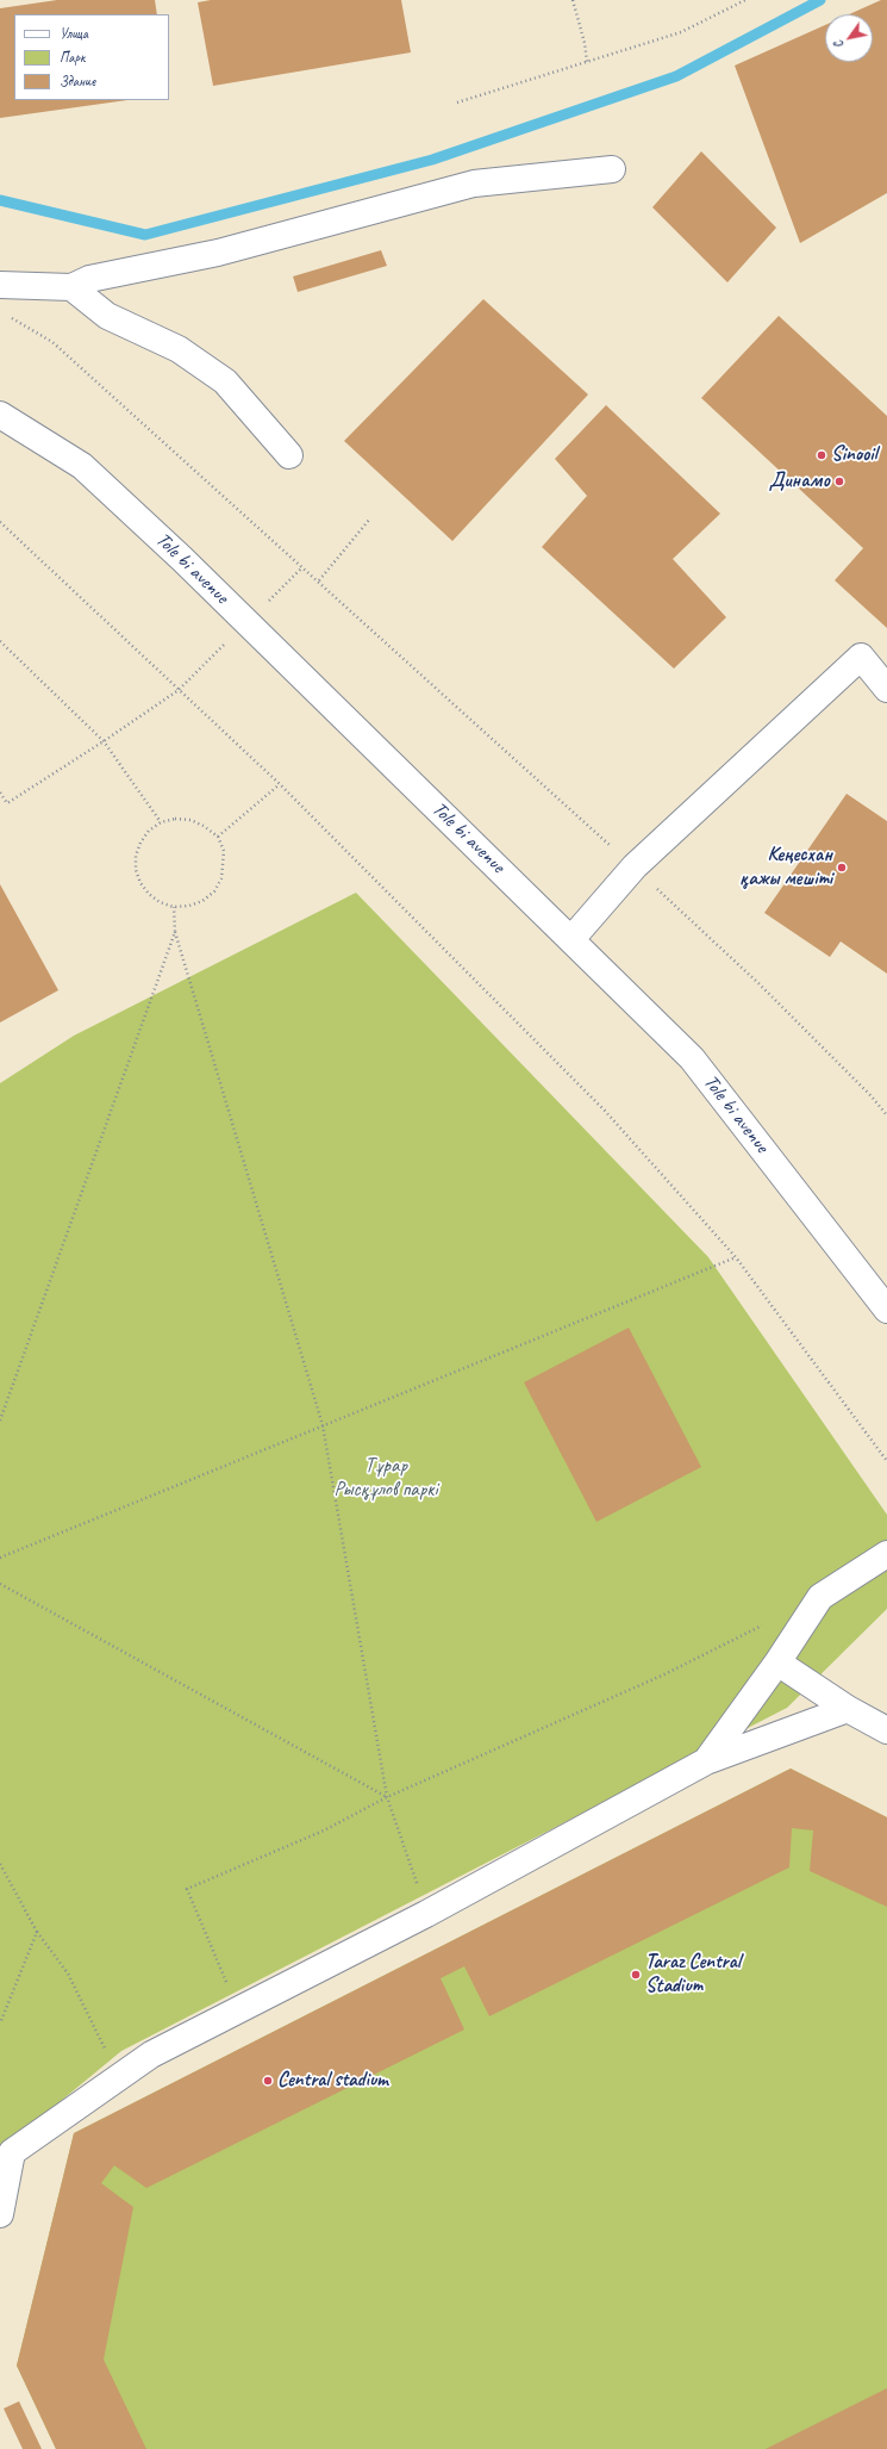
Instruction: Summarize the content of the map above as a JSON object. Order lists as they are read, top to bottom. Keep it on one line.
{"streets":{"street":["Tole bi avenue"]},"parks":["Тұрар Рысқұлов паркі"],"places":["Sinooil","Динамо","Кеңесхан қажы мешіті","Taraz Central Stadium","Central stadium"],"legend":["Улица","Парк","Здание"],"north":"bottom left"}
